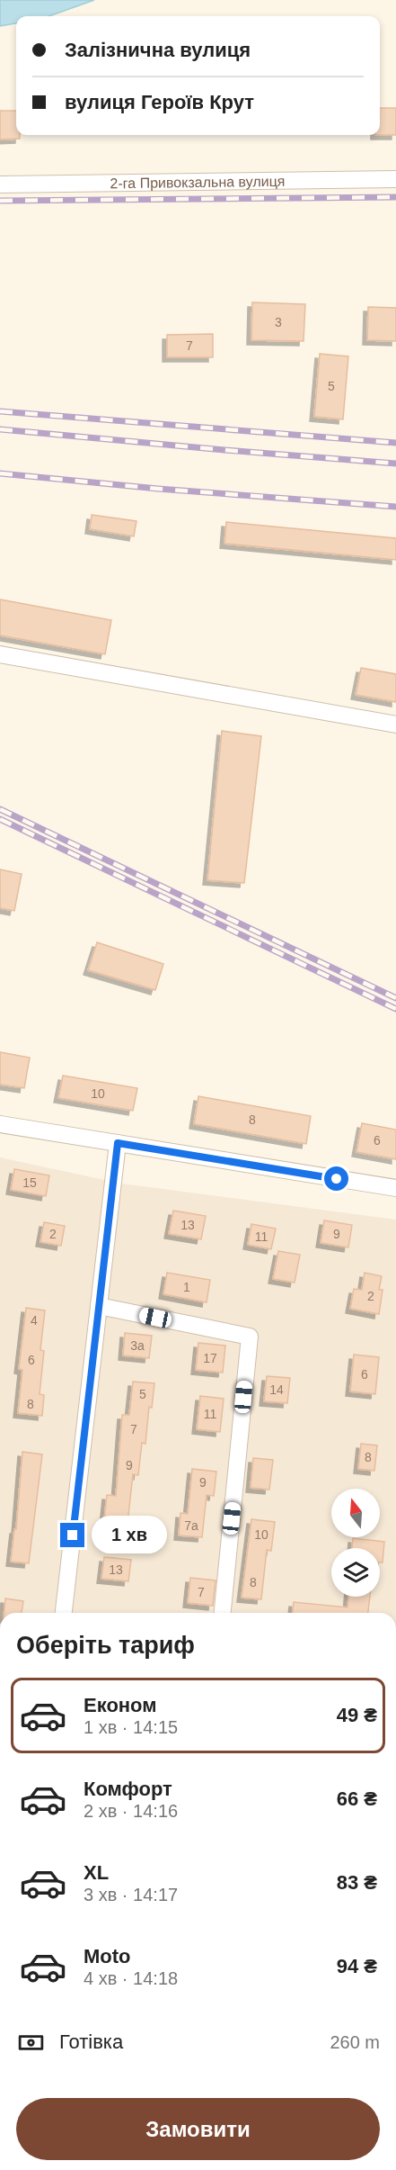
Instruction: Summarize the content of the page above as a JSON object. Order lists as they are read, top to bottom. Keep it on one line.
{"streets":{"street":["2-га Привокзальна вулиця"]},"house_numbers":["3","7","5","10","8","6","15","13","2","9","11","1","2","4","3а","17","6","6","14","5","8","11","7","8","9","9","7а","10","13","8","7"],"north":"top","page":{"banner":["Залізнична вулиця","вулиця Героїв Крут"],"bubble":"1 хв","heading":"Оберіть тариф","list":[{"name":"Економ","note":"1 хв · 14:15","value":"49 ₴"},{"name":"Комфорт","note":"2 хв · 14:16","value":"66 ₴"},{"name":"XL","note":"3 хв · 14:17","value":"83 ₴"},{"name":"Moto","note":"4 хв · 14:18","value":"94 ₴"}],"pay":["Готівка","260 m"],"buttons":"Замовити"}}
